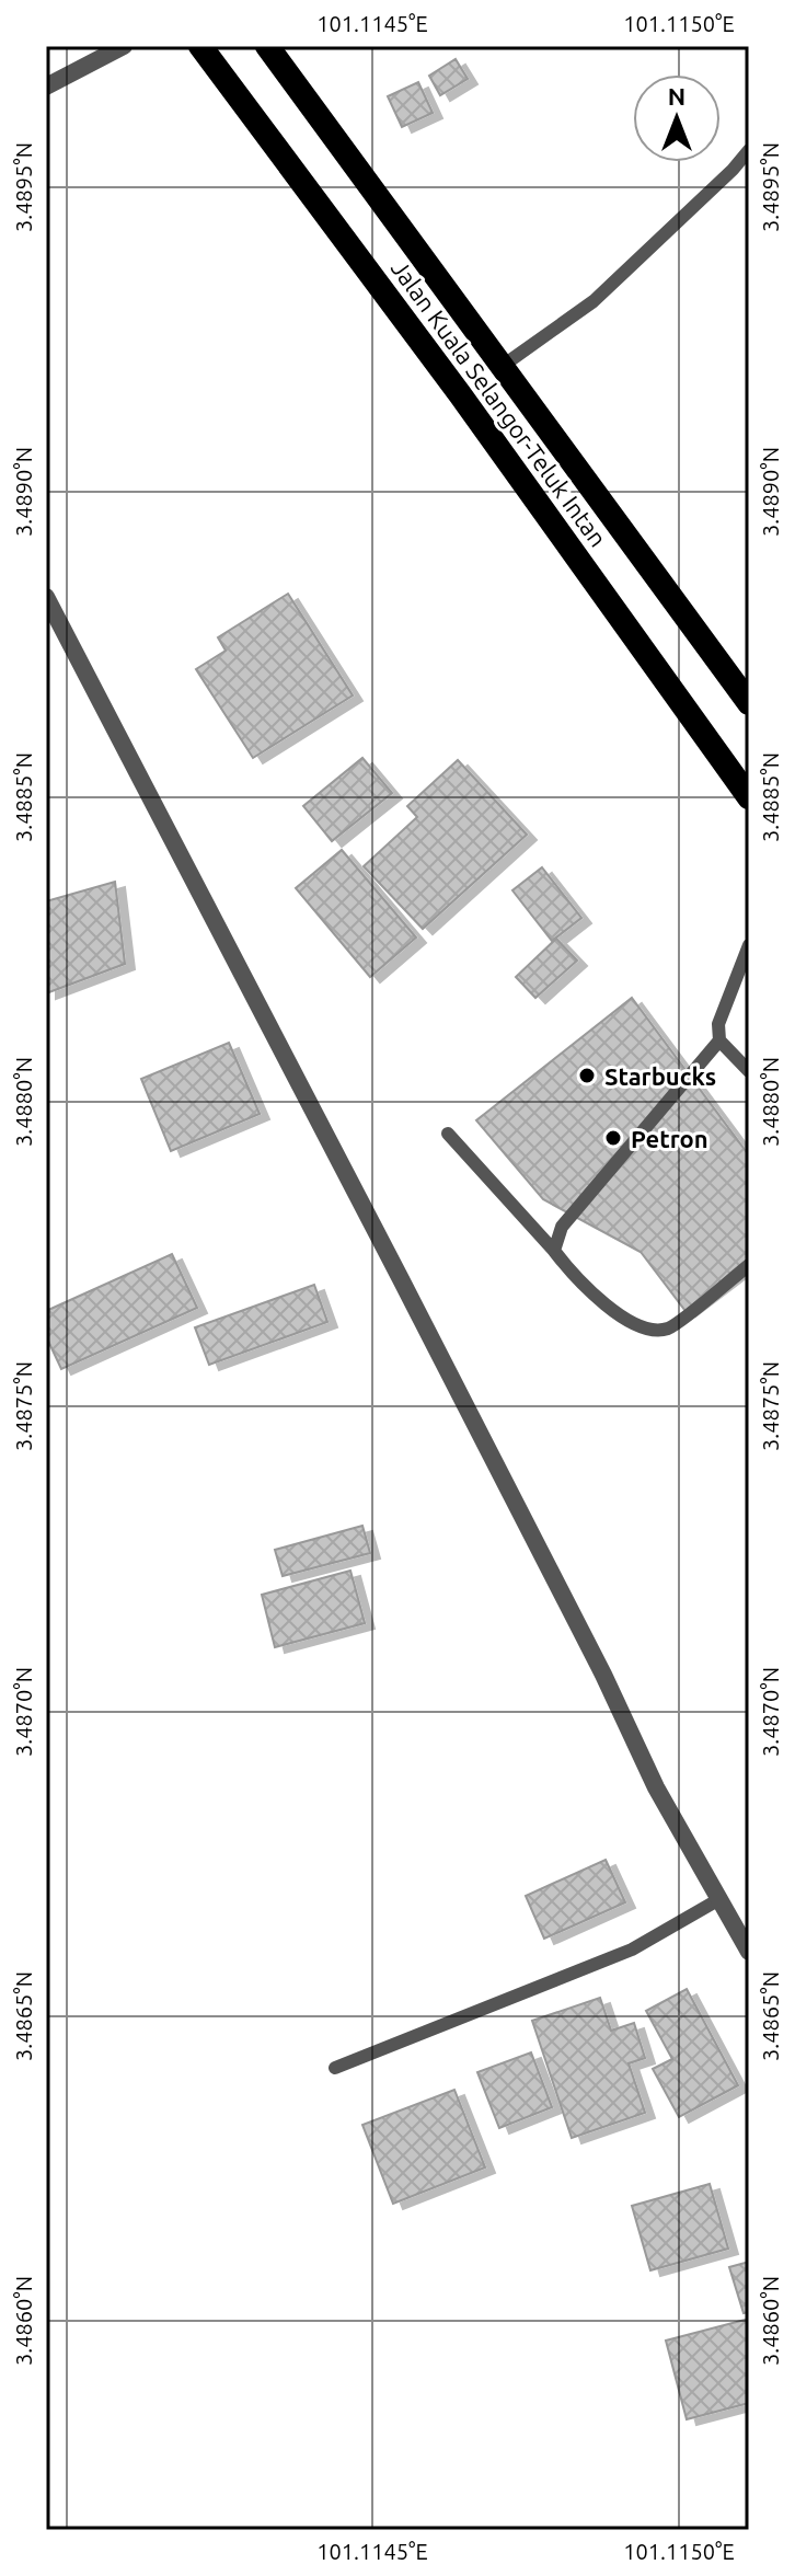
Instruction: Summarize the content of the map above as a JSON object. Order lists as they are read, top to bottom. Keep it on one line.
{"streets":{"highway":["Jalan Kuala Selangor-Teluk Intan"]},"places":["Starbucks","Petron"],"north":"top","coordinates":["101.1145°E","101.1150°E","3.4895°N","3.4890°N","3.4885°N","3.4880°N","3.4875°N","3.4870°N","3.4865°N","3.4860°N"]}
